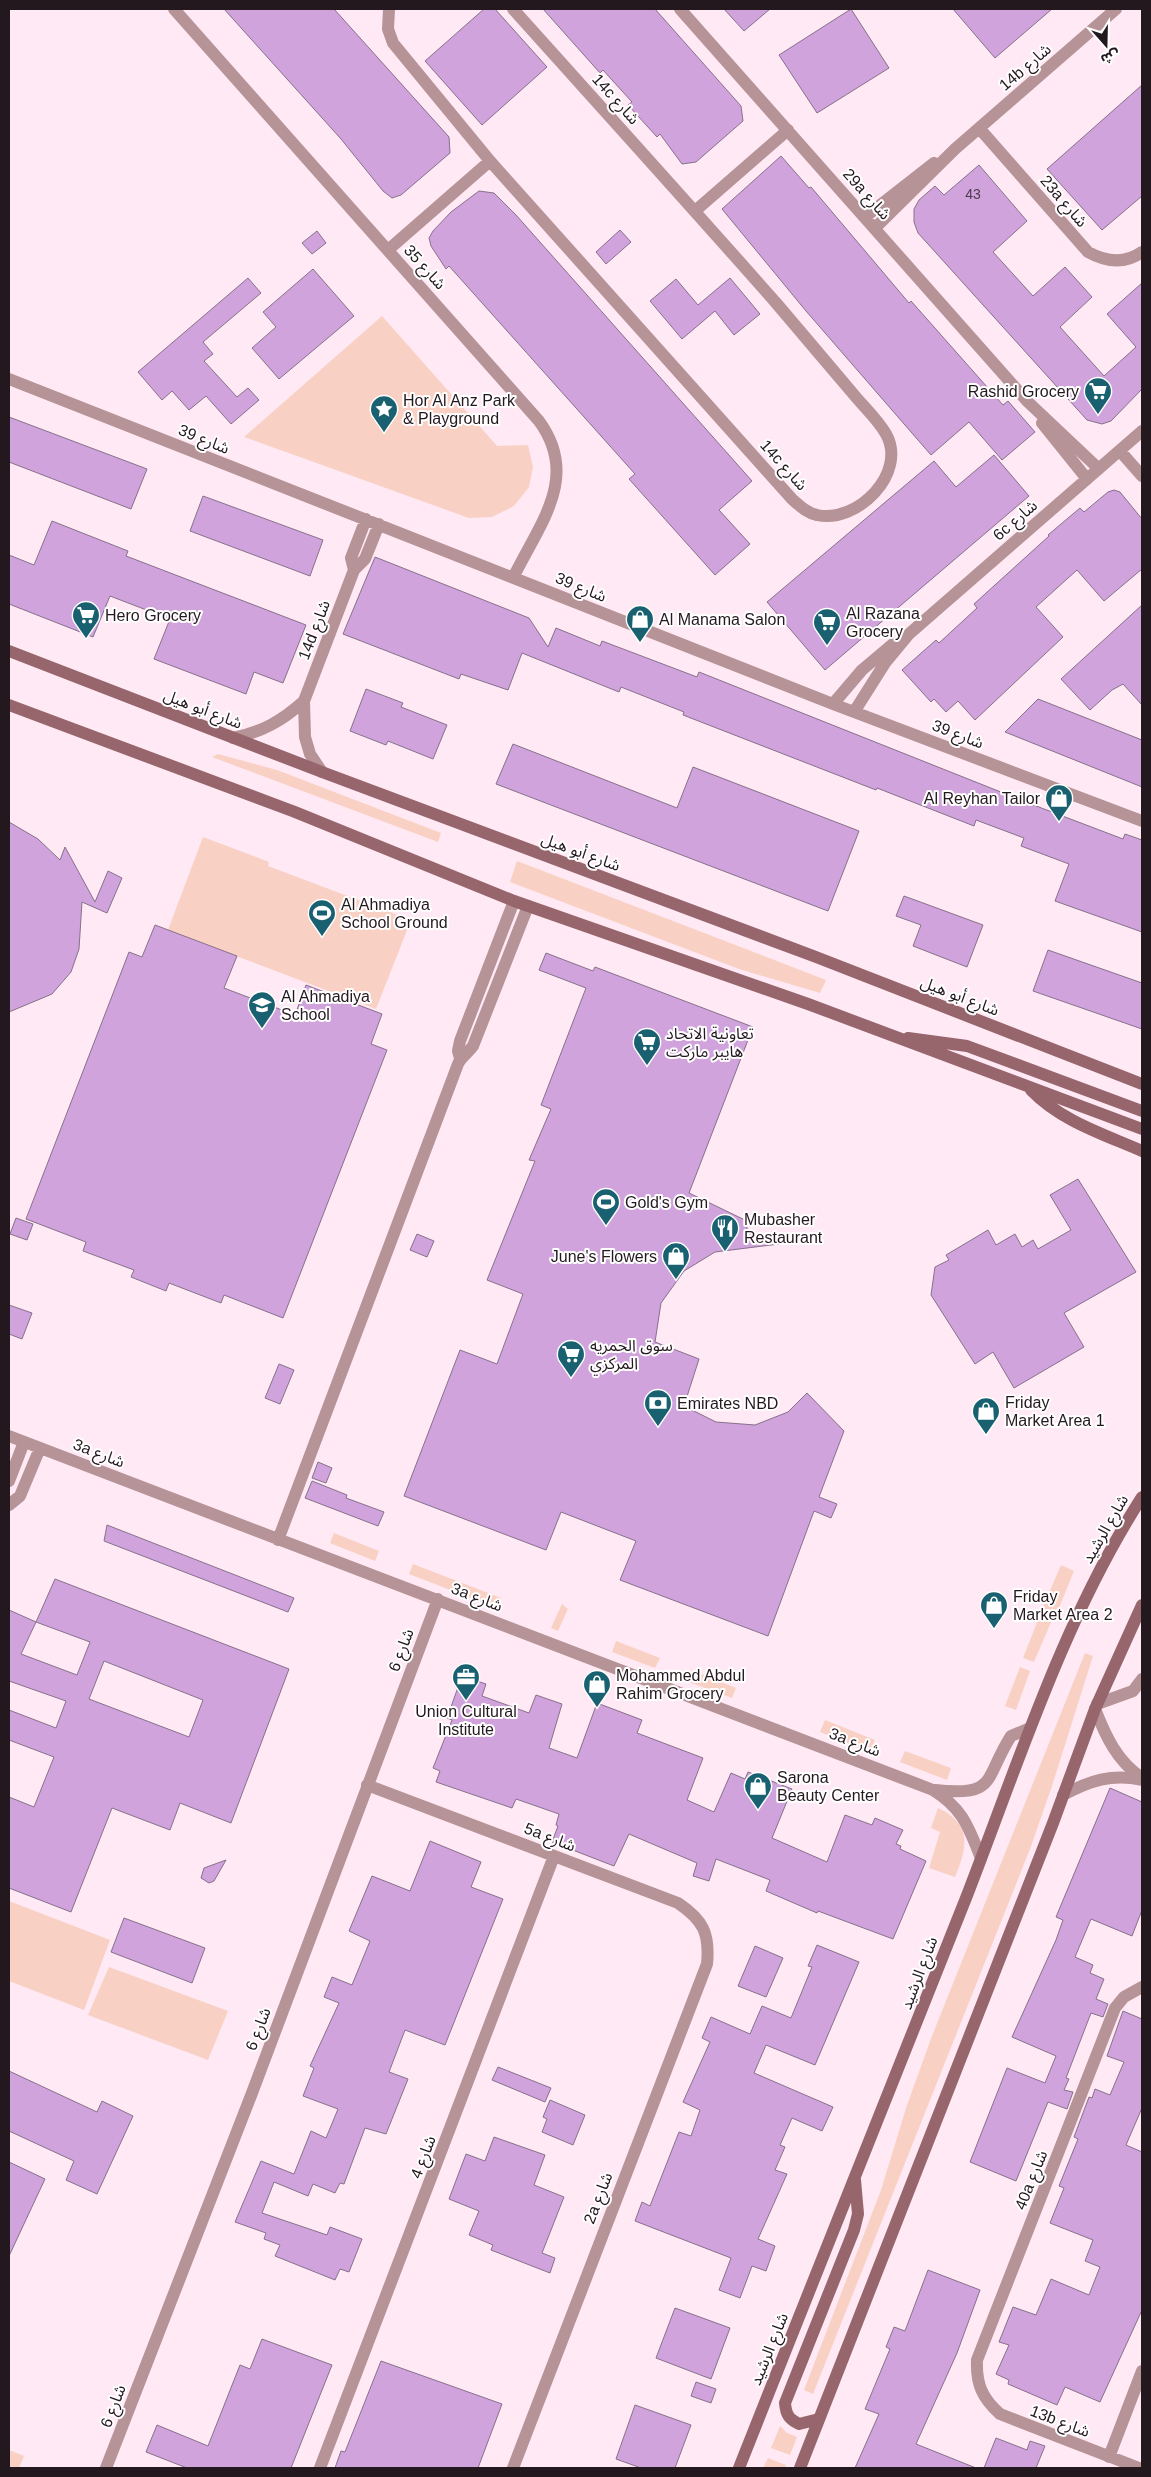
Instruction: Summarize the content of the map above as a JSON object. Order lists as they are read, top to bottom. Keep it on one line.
{"streets":{"main road":["شارع أبو هيل","شارع الرشيد"],"street":["14b شارع","14c شارع","29a شارع","23a شارع","شارع 35","شارع 39","6c شارع","14d شارع","3a شارع","شارع 6","5a شارع","شارع 4","40a شارع","2a شارع","13b شارع"]},"crossings":[["14b شارع","29a شارع"],["14b شارع","23a شارع"],["29a شارع","6c شارع"],["شارع 35","شارع 39"],["شارع 39","6c شارع"],["شارع 39","14d شارع"],["14d شارع","شارع أبو هيل"],["3a شارع","شارع الرشيد"],["3a شارع","شارع 6"],["شارع 6","5a شارع"],["5a شارع","شارع 4"],["5a شارع","2a شارع"],["40a شارع","13b شارع"]],"places":{"supermarket":["Rashid Grocery","Hero Grocery","Al Razana Grocery","تعاونية الاتحاد هايبر ماركت","سوق الحمريه المركزي"],"place":["Hor Al Anz Park & Playground"],"shop":["Al Manama Salon","Al Reyhan Tailor","June's Flowers","Friday Market Area 1","Friday Market Area 2","Mohammed Abdul Rahim Grocery","Sarona Beauty Center"],"sports":["Al Ahmadiya School Ground","Gold's Gym"],"school or university":["Al Ahmadiya School"],"restaurant":["Mubasher Restaurant"],"bank":["Emirates NBD"],"office":["Union Cultural Institute"]},"house_numbers":["43"],"north":"bottom"}
